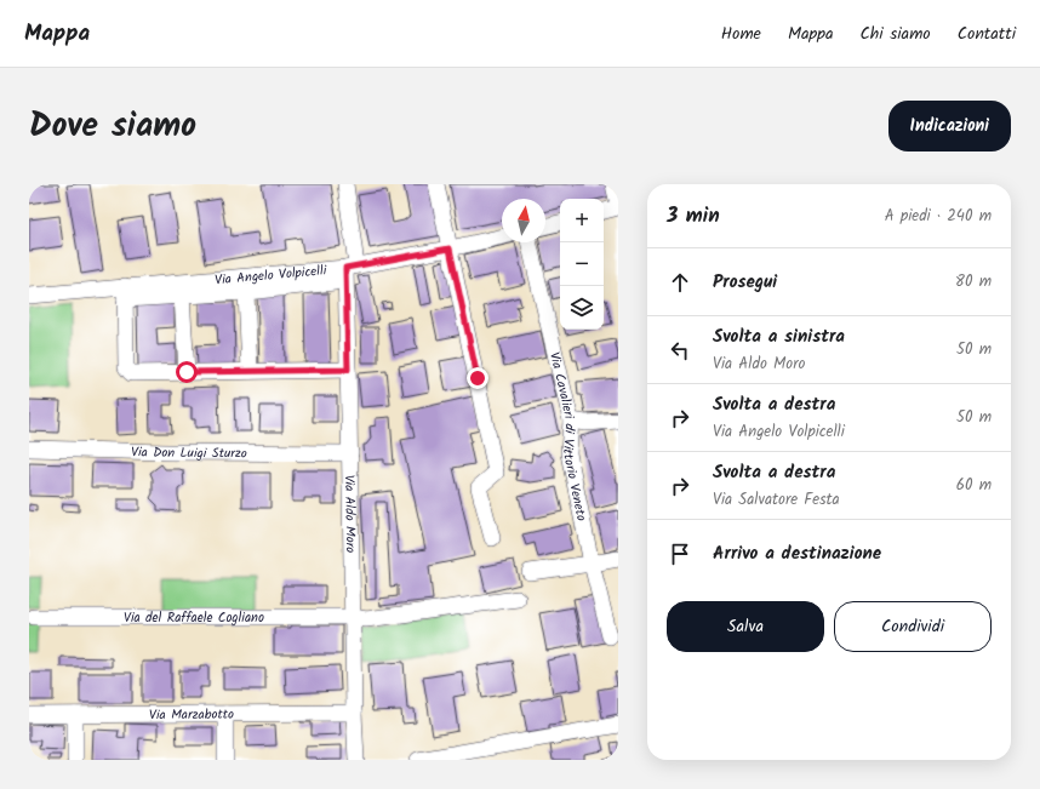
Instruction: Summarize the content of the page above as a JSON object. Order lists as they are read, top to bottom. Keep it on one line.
{"streets":{"street":["Via Angelo Volpicelli","Via Cavalieri di Vittorio Veneto","Via Don Luigi Sturzo","Via Aldo Moro","Via del Raffaele Cogliano","Via Marzabotto"]},"crossings":[["Via Angelo Volpicelli","Via Aldo Moro"],["Via Don Luigi Sturzo","Via Aldo Moro"],["Via Aldo Moro","Via del Raffaele Cogliano"],["Via Aldo Moro","Via Marzabotto"]],"north":"top","page":{"header":"Mappa","nav":["Home","Mappa","Chi siamo","Contatti"],"title":"Dove siamo","buttons":["Indicazioni",["Salva","Condividi"]],"heading":["3 min","A piedi · 240 m"],"map_buttons":["+","−"],"list":[["Prosegui","80 m"],["Svolta a sinistra","Via Aldo Moro","50 m"],["Svolta a destra","Via Angelo Volpicelli","50 m"],["Svolta a destra","Via Salvatore Festa","60 m"],"Arrivo a destinazione"]}}
